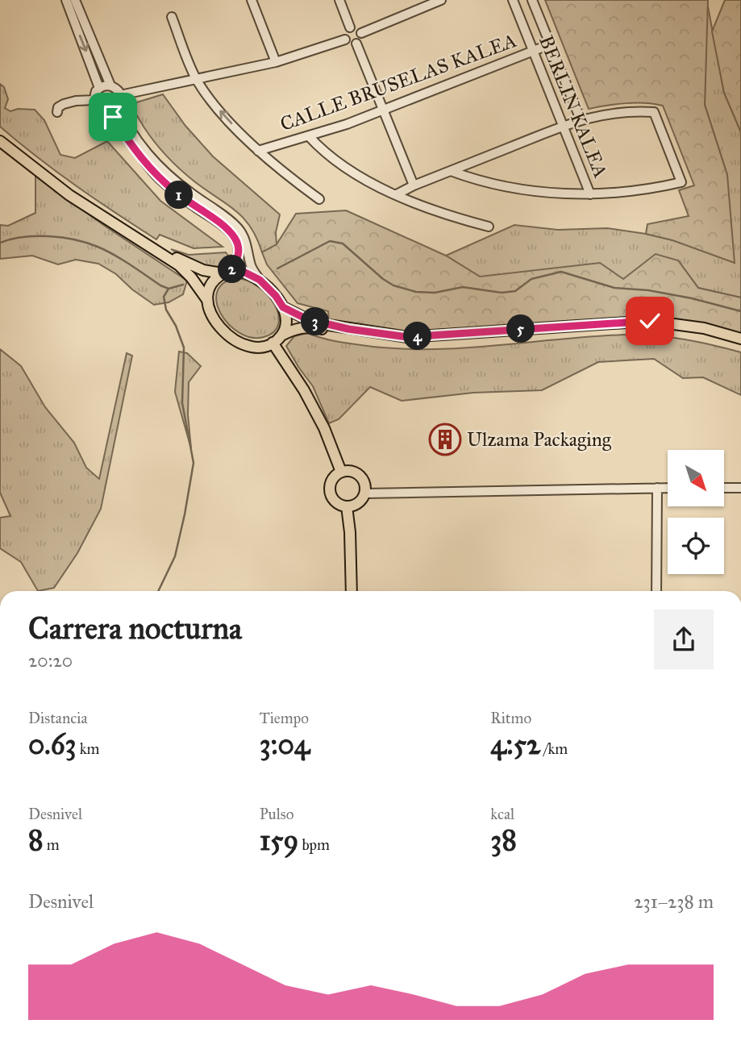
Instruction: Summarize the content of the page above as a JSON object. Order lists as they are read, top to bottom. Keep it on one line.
{"streets":{"street":["CALLE BRUSELAS KALEA","BERLIN KALEA"]},"crossings":[["CALLE BRUSELAS KALEA","BERLIN KALEA"]],"places":{"building":["Ulzama Packaging"]},"north":"bottom right","page":{"pins":["1","2","3","5","4"],"heading":["Carrera nocturna","20:20"],"stats":[["Distancia","0.63 km"],["Tiempo","3:04"],["Ritmo","4:52 /km"],["Desnivel","8 m"],["Pulso","159 bpm"],["kcal","38"]],"chart":["Desnivel","231–238 m"]}}
